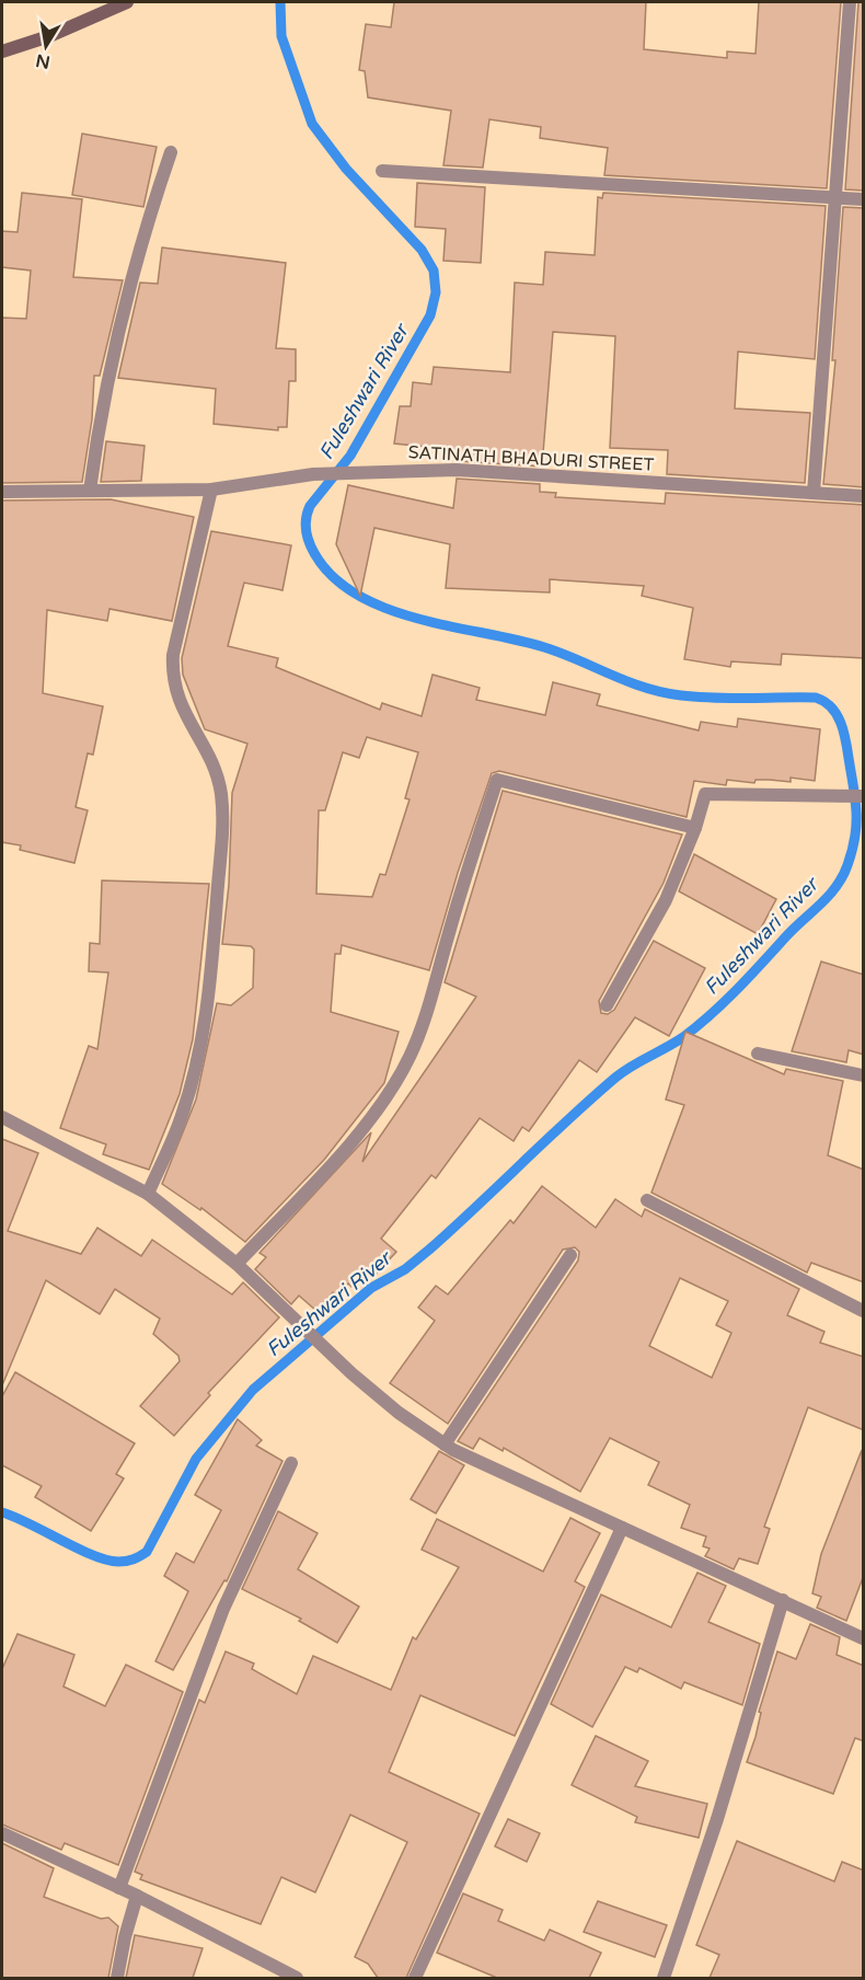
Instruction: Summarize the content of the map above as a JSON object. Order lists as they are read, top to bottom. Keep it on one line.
{"streets":{"street":["SATINATH BHADURI STREET"]},"water":["Fuleshwari River"],"north":"bottom"}
